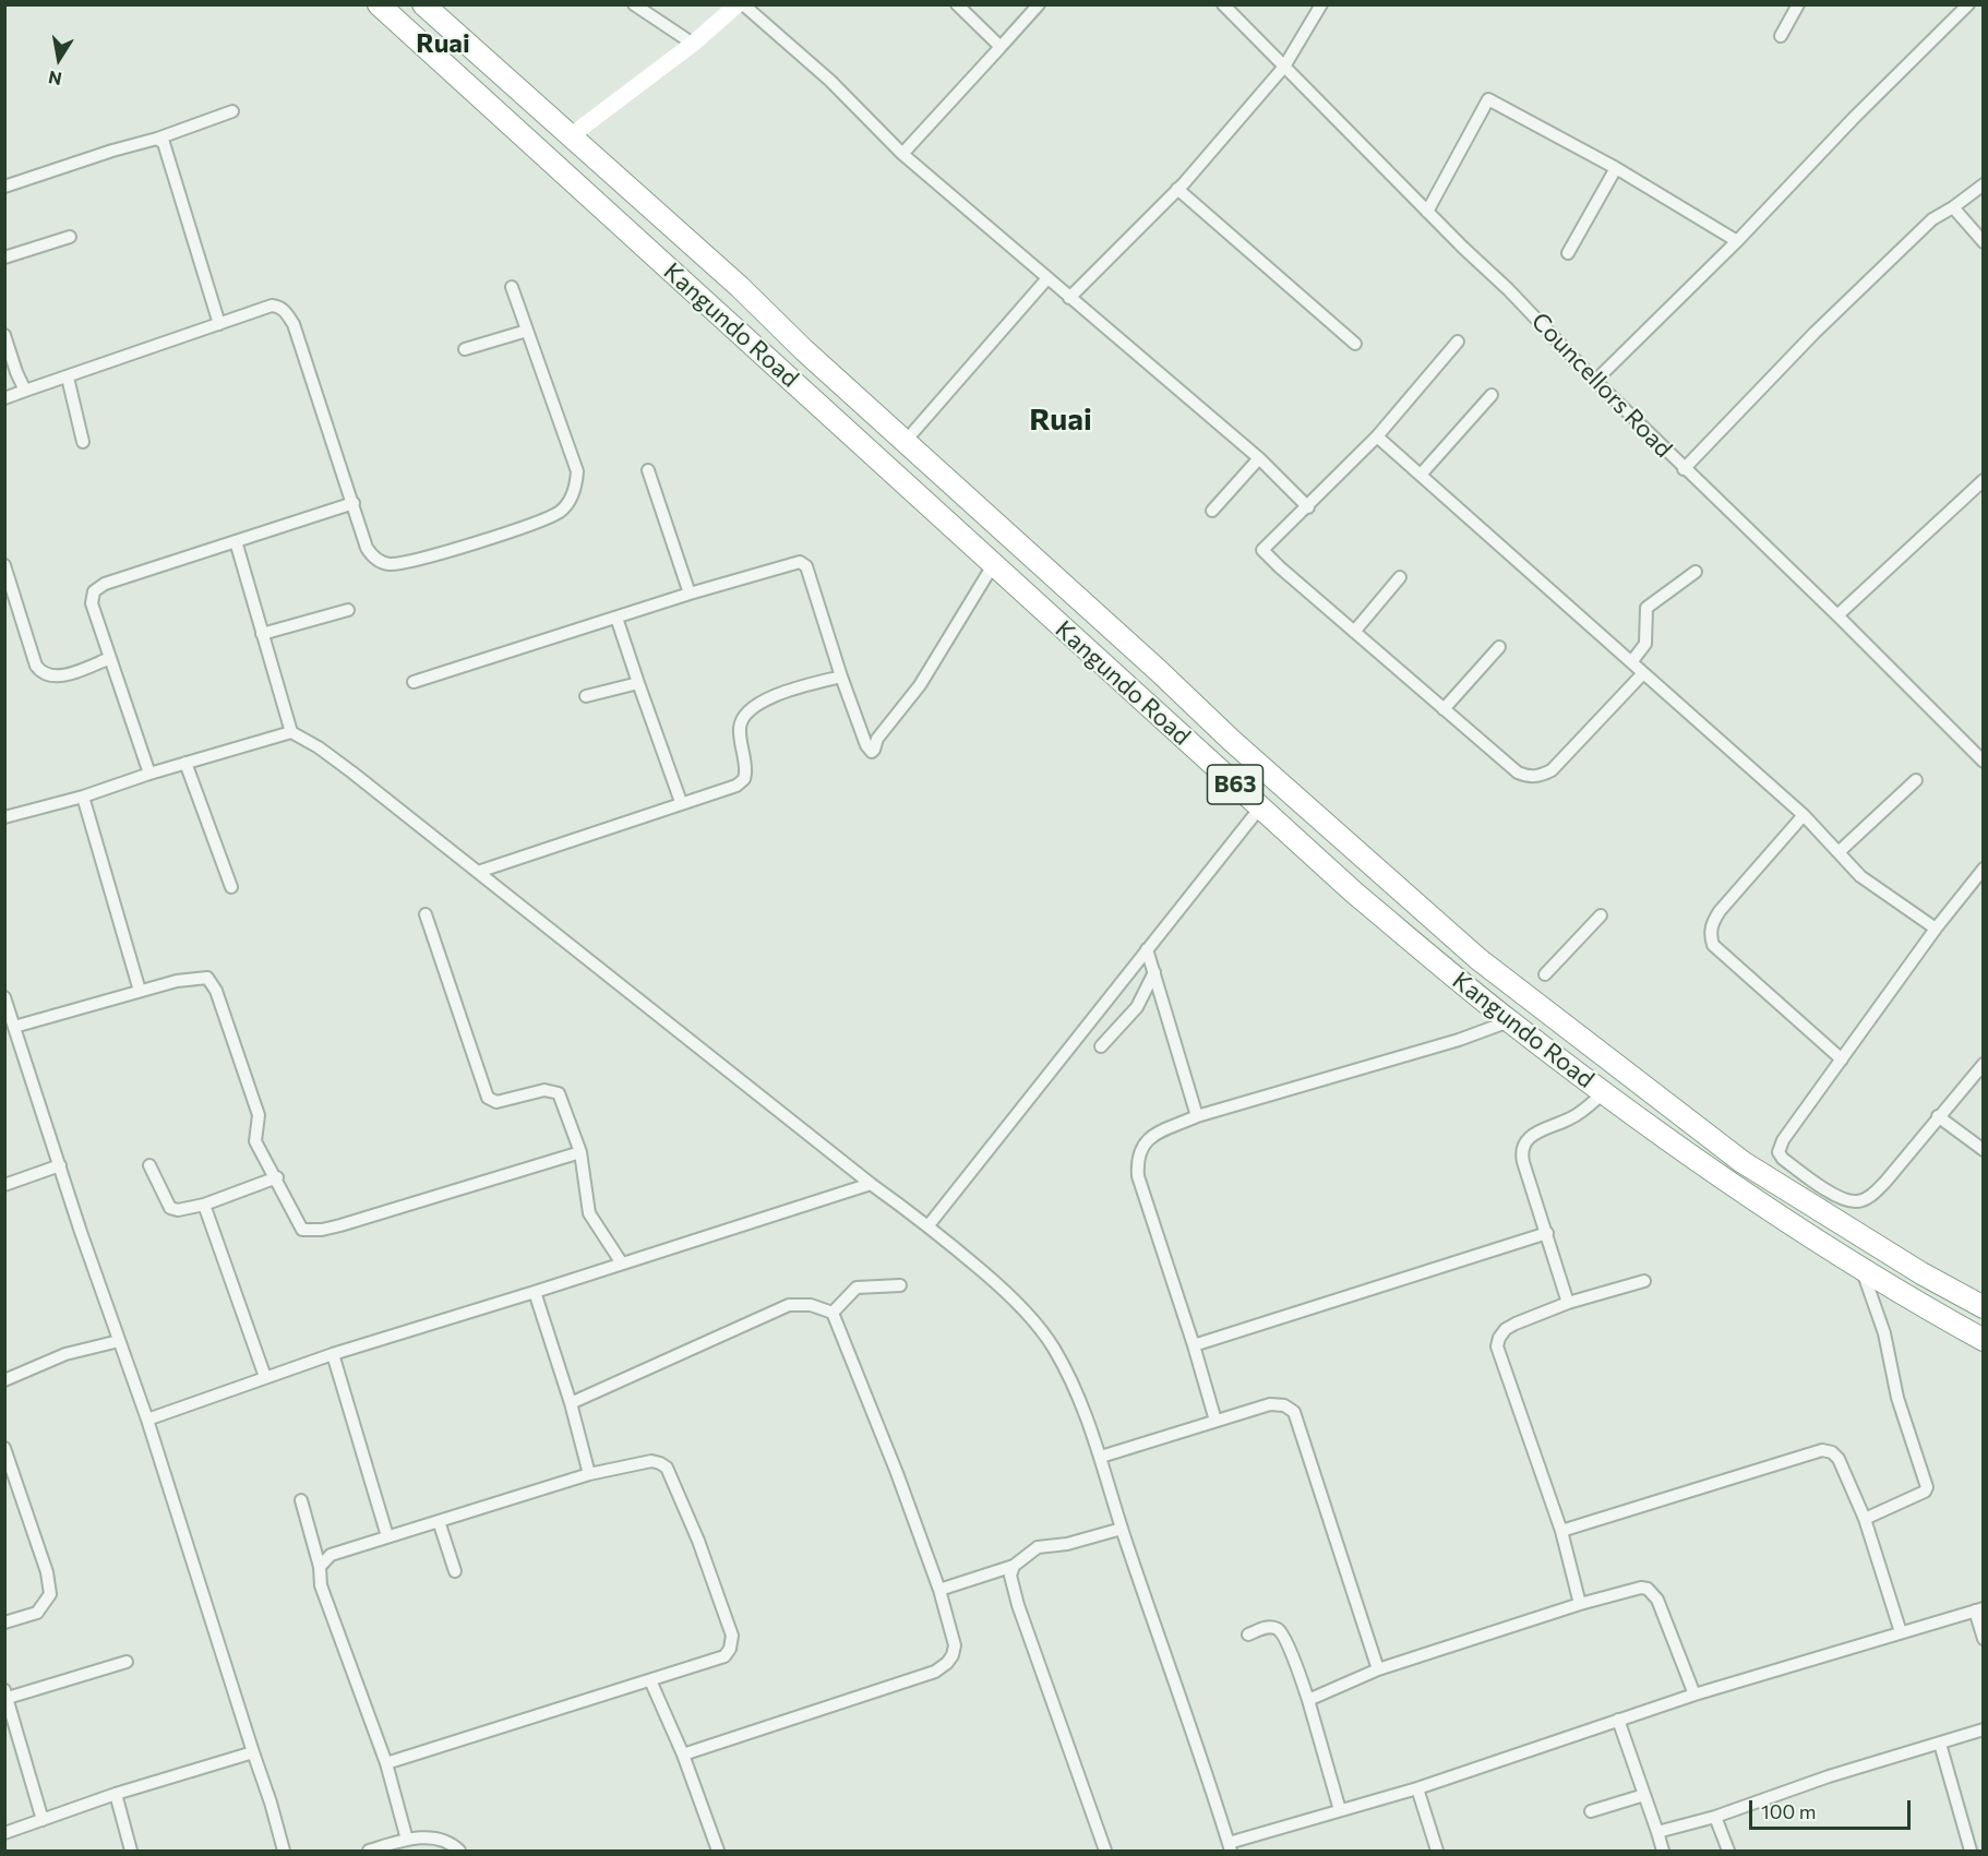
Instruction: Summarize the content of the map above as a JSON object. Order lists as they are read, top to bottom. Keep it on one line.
{"streets":{"highway":["Kangundo Road","B63"],"street":["Councellors Road"]},"districts":["Ruai","Ruai"],"scale_bar":"100 m","north":"bottom"}
